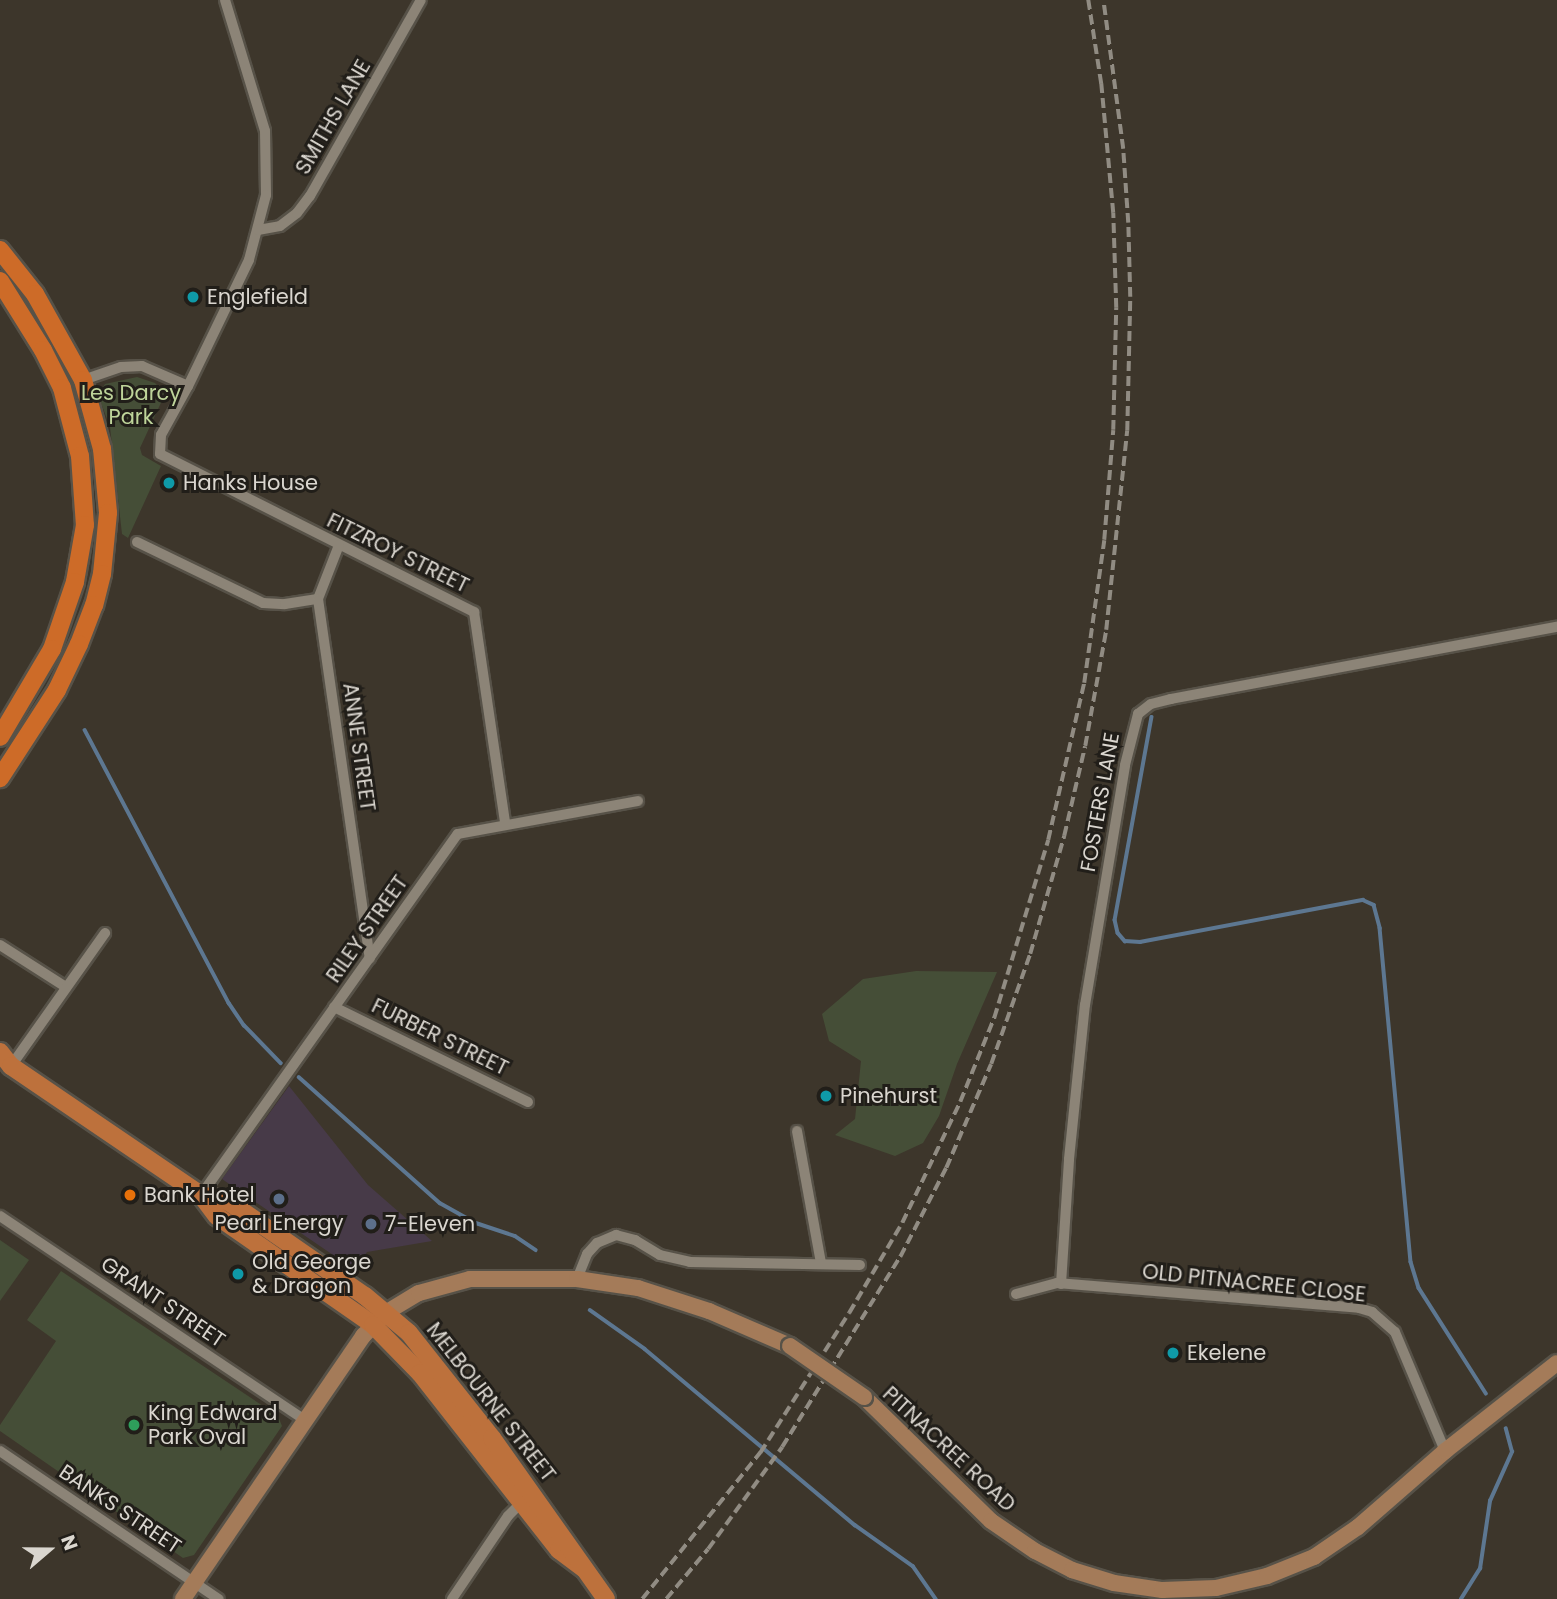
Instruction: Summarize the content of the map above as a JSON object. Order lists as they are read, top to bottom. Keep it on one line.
{"streets":{"main road":["MELBOURNE STREET","PITNACREE ROAD"],"street":["SMITHS LANE","FITZROY STREET","ANNE STREET","FOSTERS LANE","RILEY STREET","FURBER STREET","OLD PITNACREE CLOSE","GRANT STREET","BANKS STREET"]},"crossings":[["FITZROY STREET","ANNE STREET"],["FITZROY STREET","RILEY STREET"],["ANNE STREET","RILEY STREET"],["FOSTERS LANE","OLD PITNACREE CLOSE"],["RILEY STREET","FURBER STREET"],["RILEY STREET","MELBOURNE STREET"],["OLD PITNACREE CLOSE","PITNACREE ROAD"],["GRANT STREET","PITNACREE ROAD"],["MELBOURNE STREET","PITNACREE ROAD"],["PITNACREE ROAD","BANKS STREET"]],"parks":["Les Darcy Park"],"places":["Englefield","Hanks House","Pinehurst","Bank Hotel","Pearl Energy","7-Eleven","Old George & Dragon","Ekelene","King Edward Park Oval"],"north":"right"}
